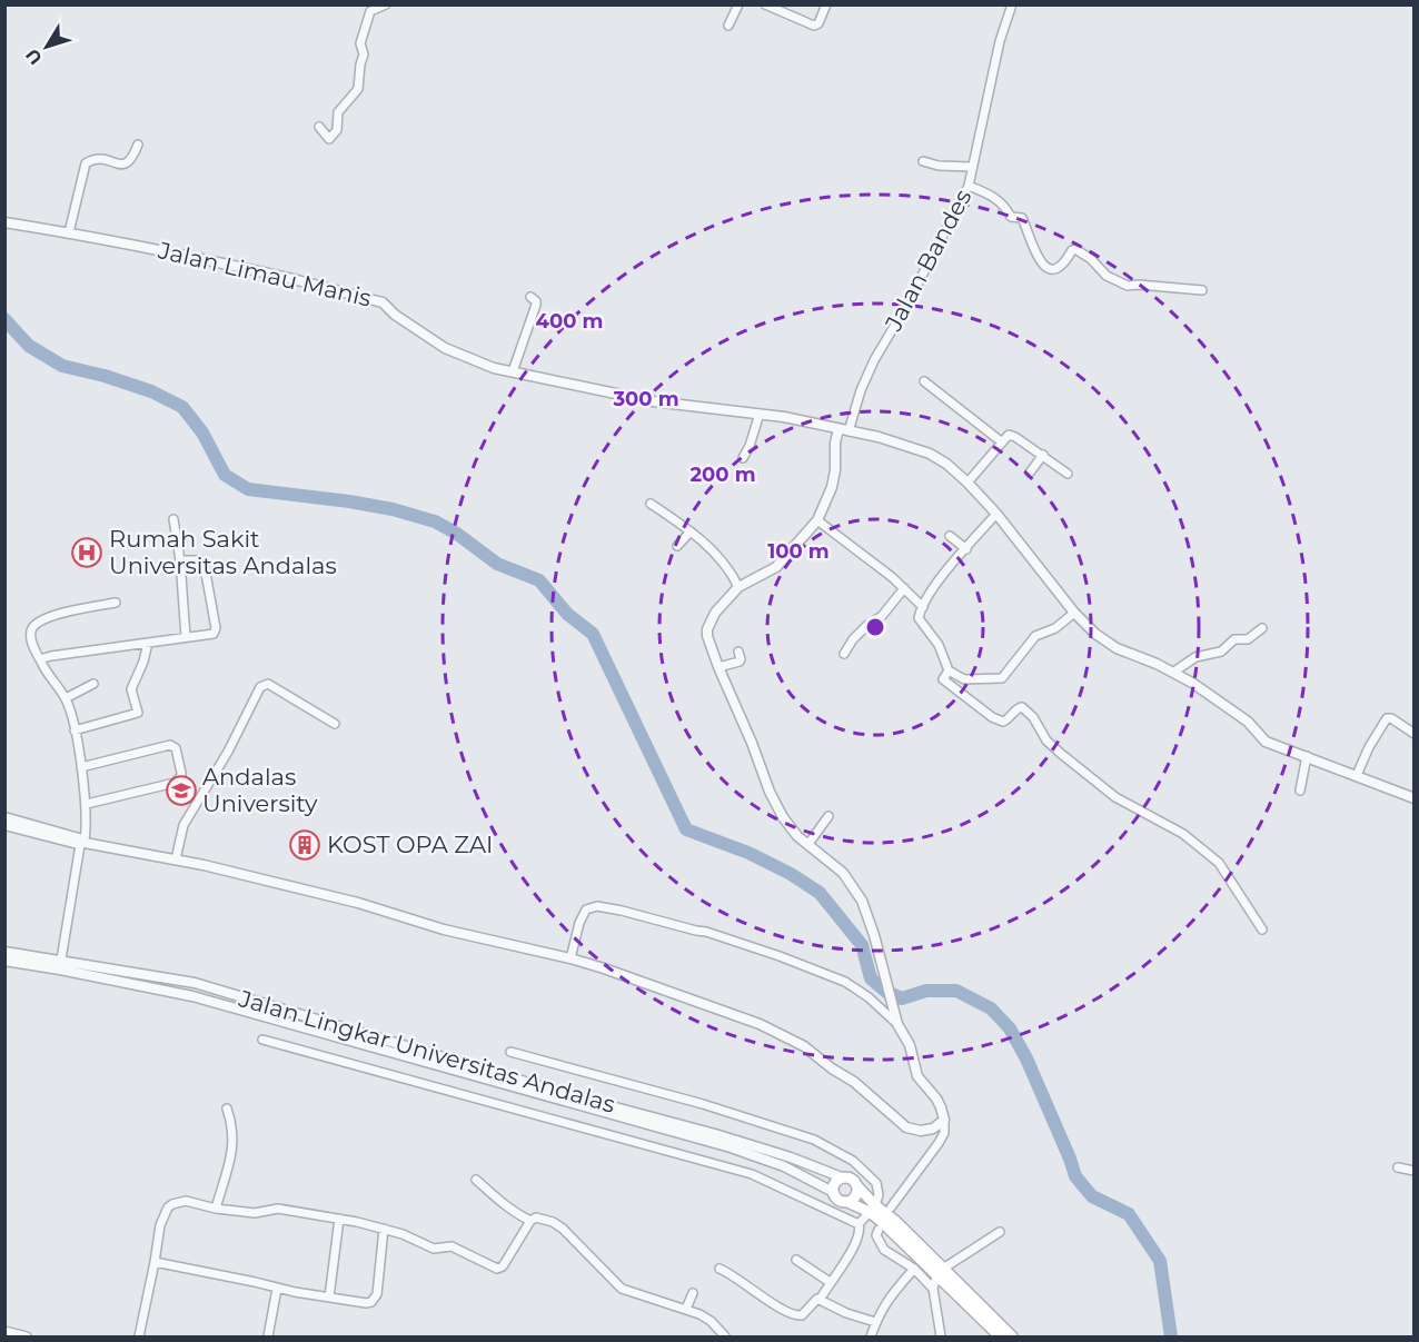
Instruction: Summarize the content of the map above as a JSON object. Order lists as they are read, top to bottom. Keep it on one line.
{"streets":{"street":["Jalan Bandes","Jalan Limau Manis","Jalan Lingkar Universitas Andalas"]},"crossings":[["Jalan Bandes","Jalan Limau Manis"]],"places":{"hospital":["Rumah Sakit Universitas Andalas"],"school or university":["Andalas University"],"building":["KOST OPA ZAI"]},"north":"bottom left","rings":["400 m","300 m","200 m","100 m"]}
